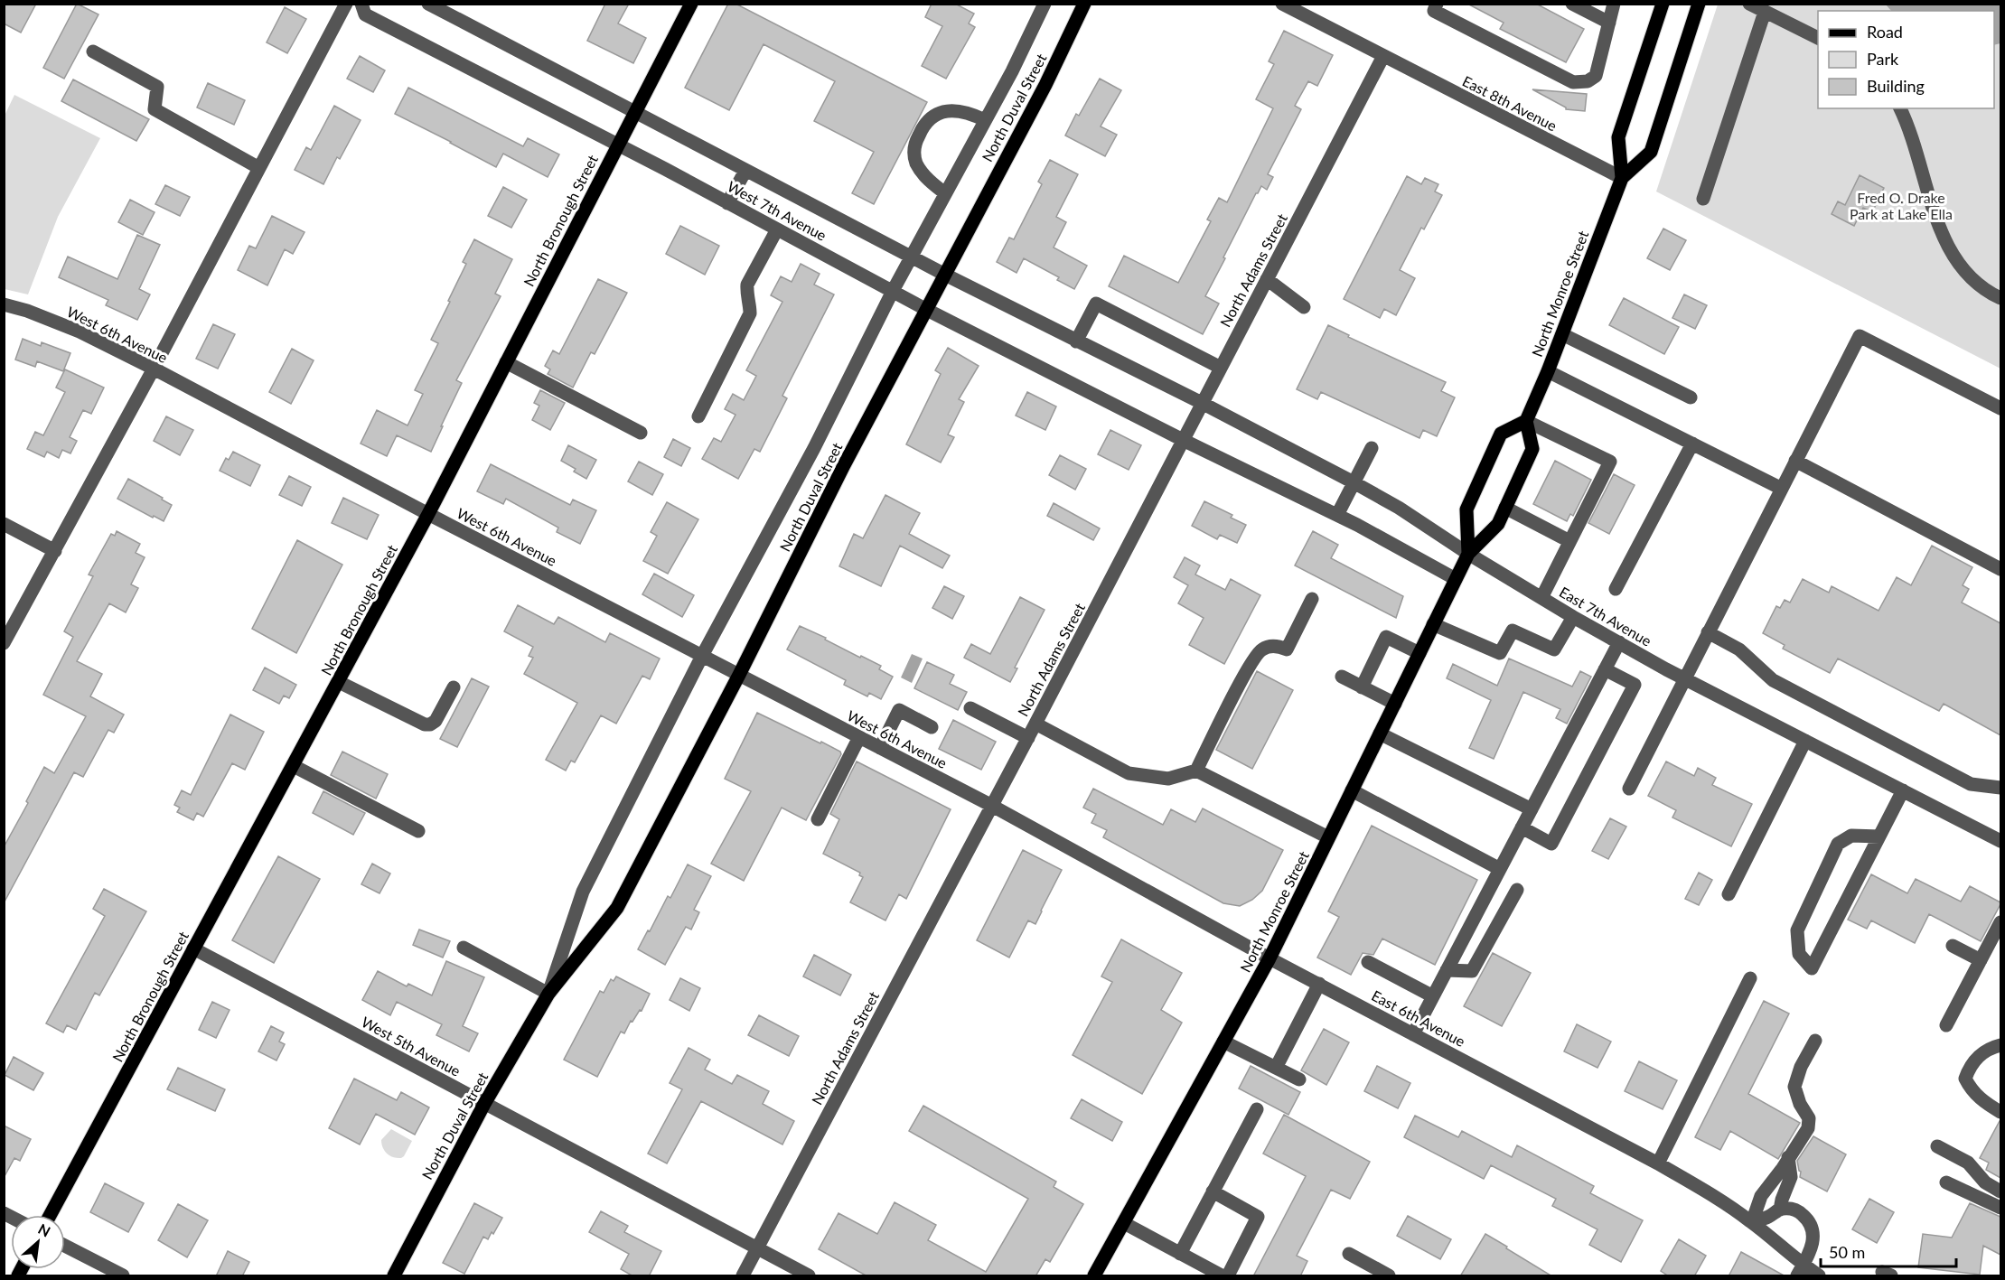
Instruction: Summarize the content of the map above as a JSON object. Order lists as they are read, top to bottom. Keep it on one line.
{"streets":{"main road":["North Duval Street","North Bronough Street","North Monroe Street"],"street":["East 8th Avenue","West 7th Avenue","North Adams Street","West 6th Avenue","East 7th Avenue","East 6th Avenue","West 5th Avenue"]},"crossings":[["East 8th Avenue","North Adams Street"],["East 8th Avenue","North Monroe Street"],["North Duval Street","West 7th Avenue"],["North Duval Street","West 6th Avenue"],["North Duval Street","West 5th Avenue"],["West 7th Avenue","North Bronough Street"],["West 7th Avenue","North Adams Street"],["West 7th Avenue","East 7th Avenue"],["North Bronough Street","West 6th Avenue"],["North Bronough Street","West 5th Avenue"],["North Adams Street","West 6th Avenue"],["North Adams Street","East 7th Avenue"],["North Adams Street","East 6th Avenue"],["North Adams Street","West 5th Avenue"],["North Monroe Street","East 7th Avenue"],["North Monroe Street","East 6th Avenue"],["West 6th Avenue","East 6th Avenue"]],"parks":["Fred O. Drake Park at Lake Ella"],"legend":["Road","Park","Building"],"scale_bar":"50 m","north":"top right"}
